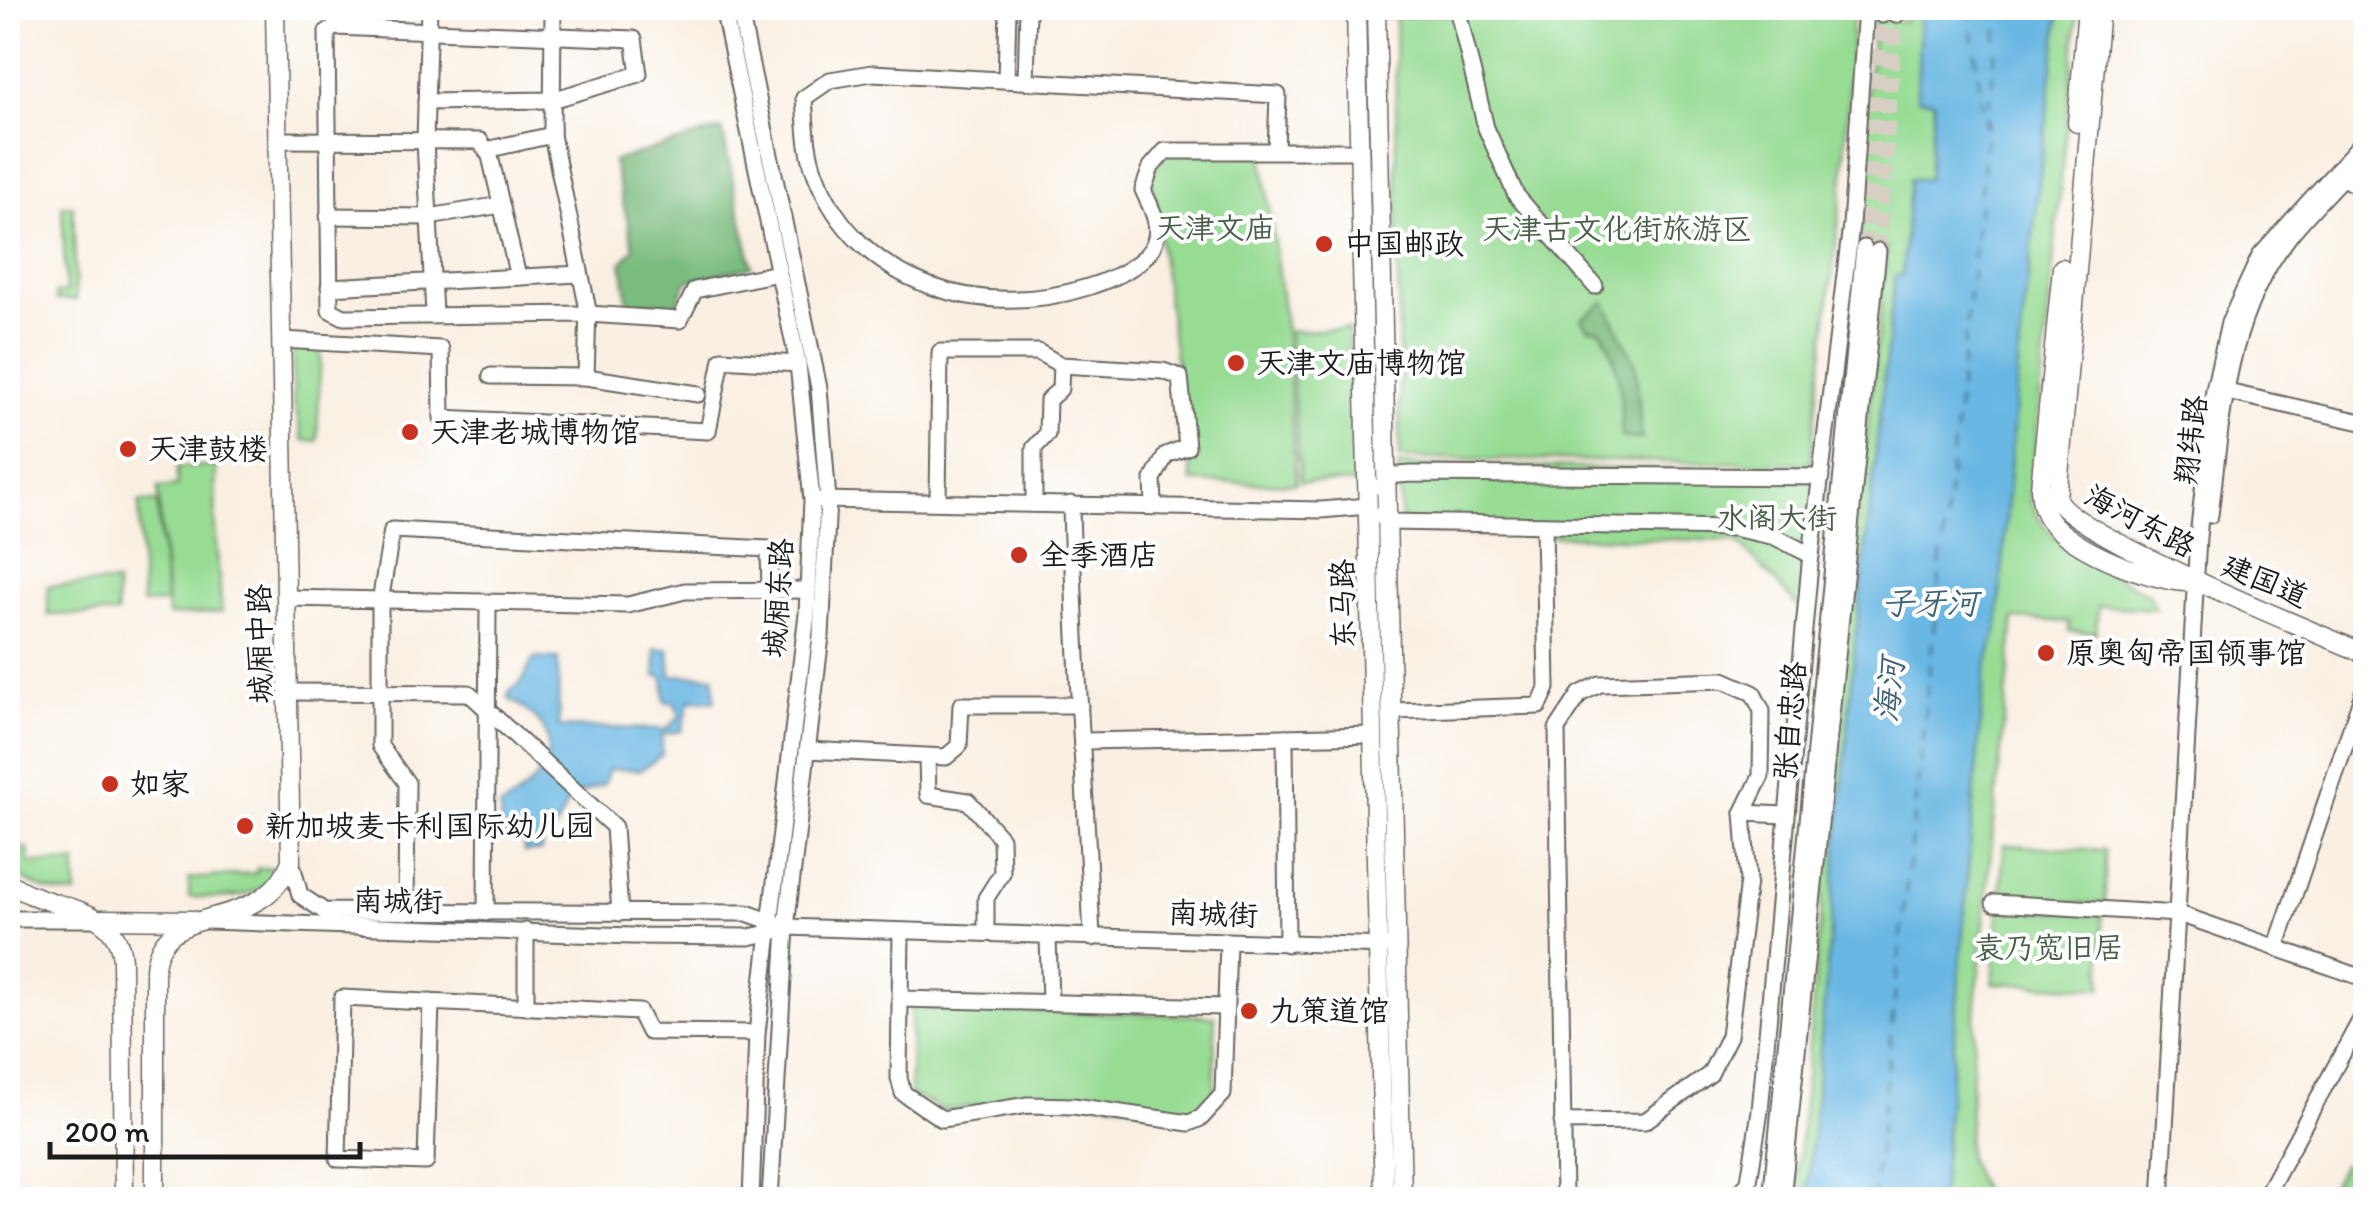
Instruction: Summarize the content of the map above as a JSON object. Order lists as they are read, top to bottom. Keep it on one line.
{"streets":{"main road":["海河东路","建国道","东马路","城厢中路","南城街"],"street":["翔纬路","城厢东路","张自忠路"]},"crossings":[["翔纬路","海河东路"],["翔纬路","建国道"],["海河东路","建国道"],["城厢东路","南城街"],["东马路","南城街"],["城厢中路","南城街"]],"water":["子牙河","海河"],"parks":["天津文庙","天津古文化街旅游区","水阁大街","袁乃宽旧居"],"places":["中国邮政","天津文庙博物馆","天津老城博物馆","天津鼓楼","全季酒店","原奥匈帝国领事馆","如家","新加坡麦卡利国际幼儿园","九策道馆"],"scale_bar":"200 m"}
